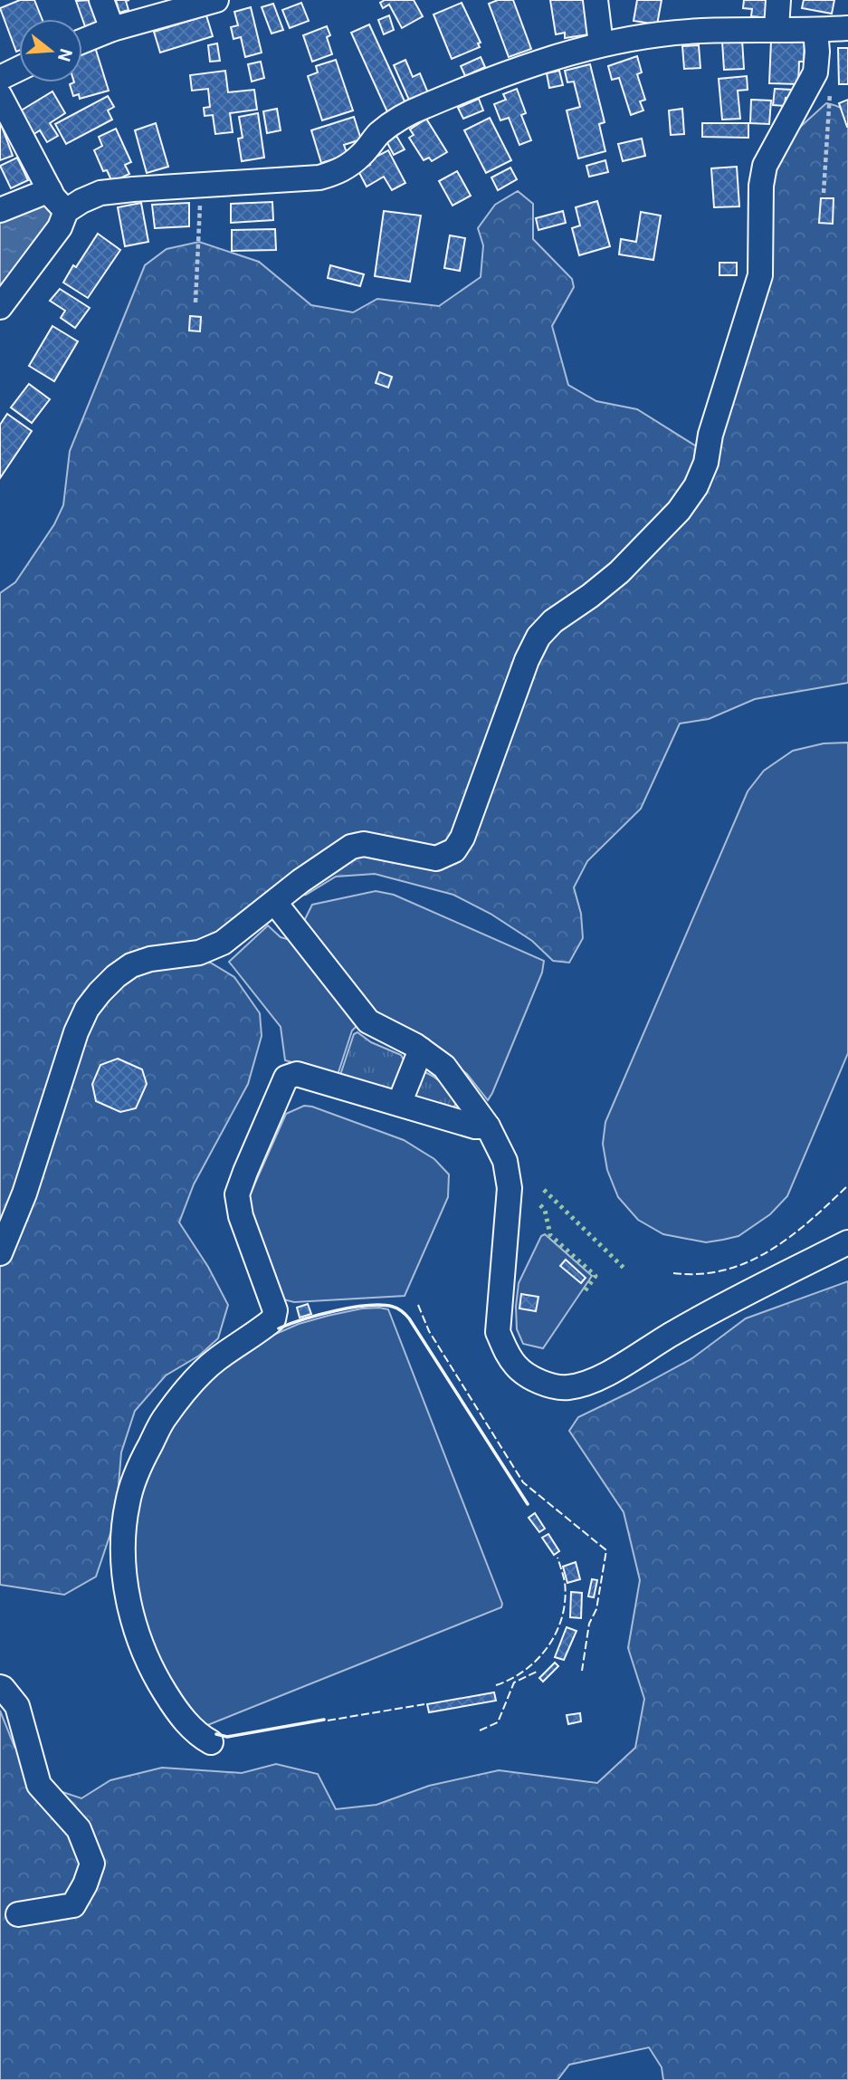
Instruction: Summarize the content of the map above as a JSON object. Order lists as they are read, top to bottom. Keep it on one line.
{"north":"right"}
